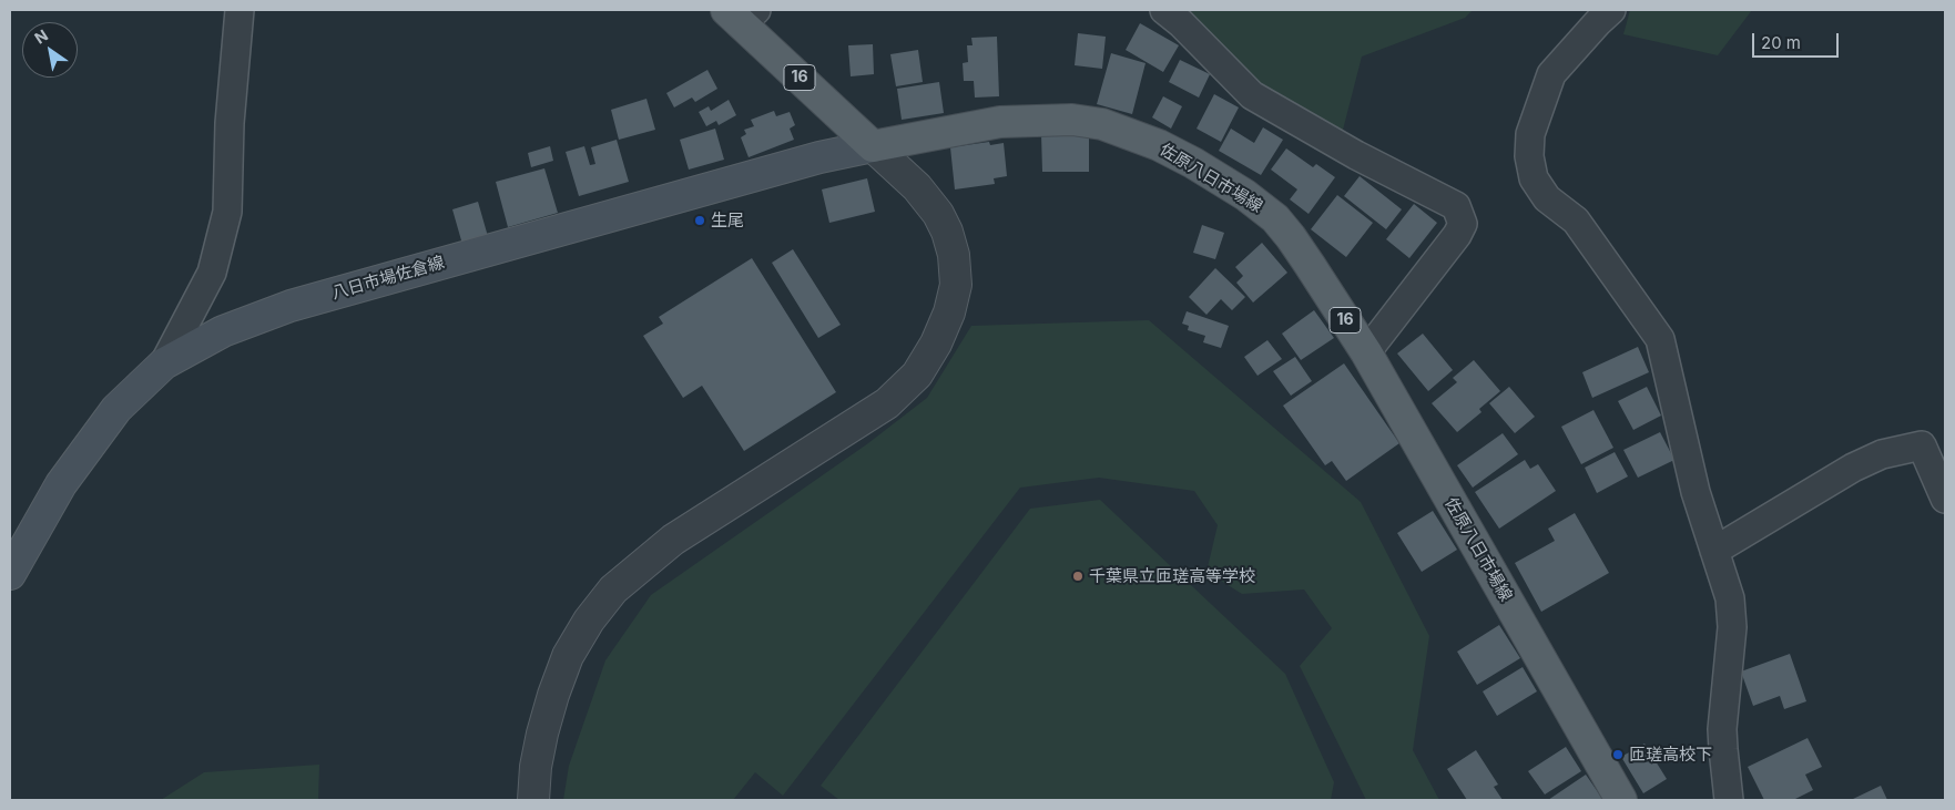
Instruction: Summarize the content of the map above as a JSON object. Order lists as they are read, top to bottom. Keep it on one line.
{"streets":{"main road":["16","佐原八日市場線","八日市場佐倉線"]},"crossings":[["16","佐原八日市場線"],["16","八日市場佐倉線"],["佐原八日市場線","八日市場佐倉線"]],"places":["生尾","千葉県立匝瑳高等学校","匝瑳高校下"],"scale_bar":"20 m","north":"top left"}
